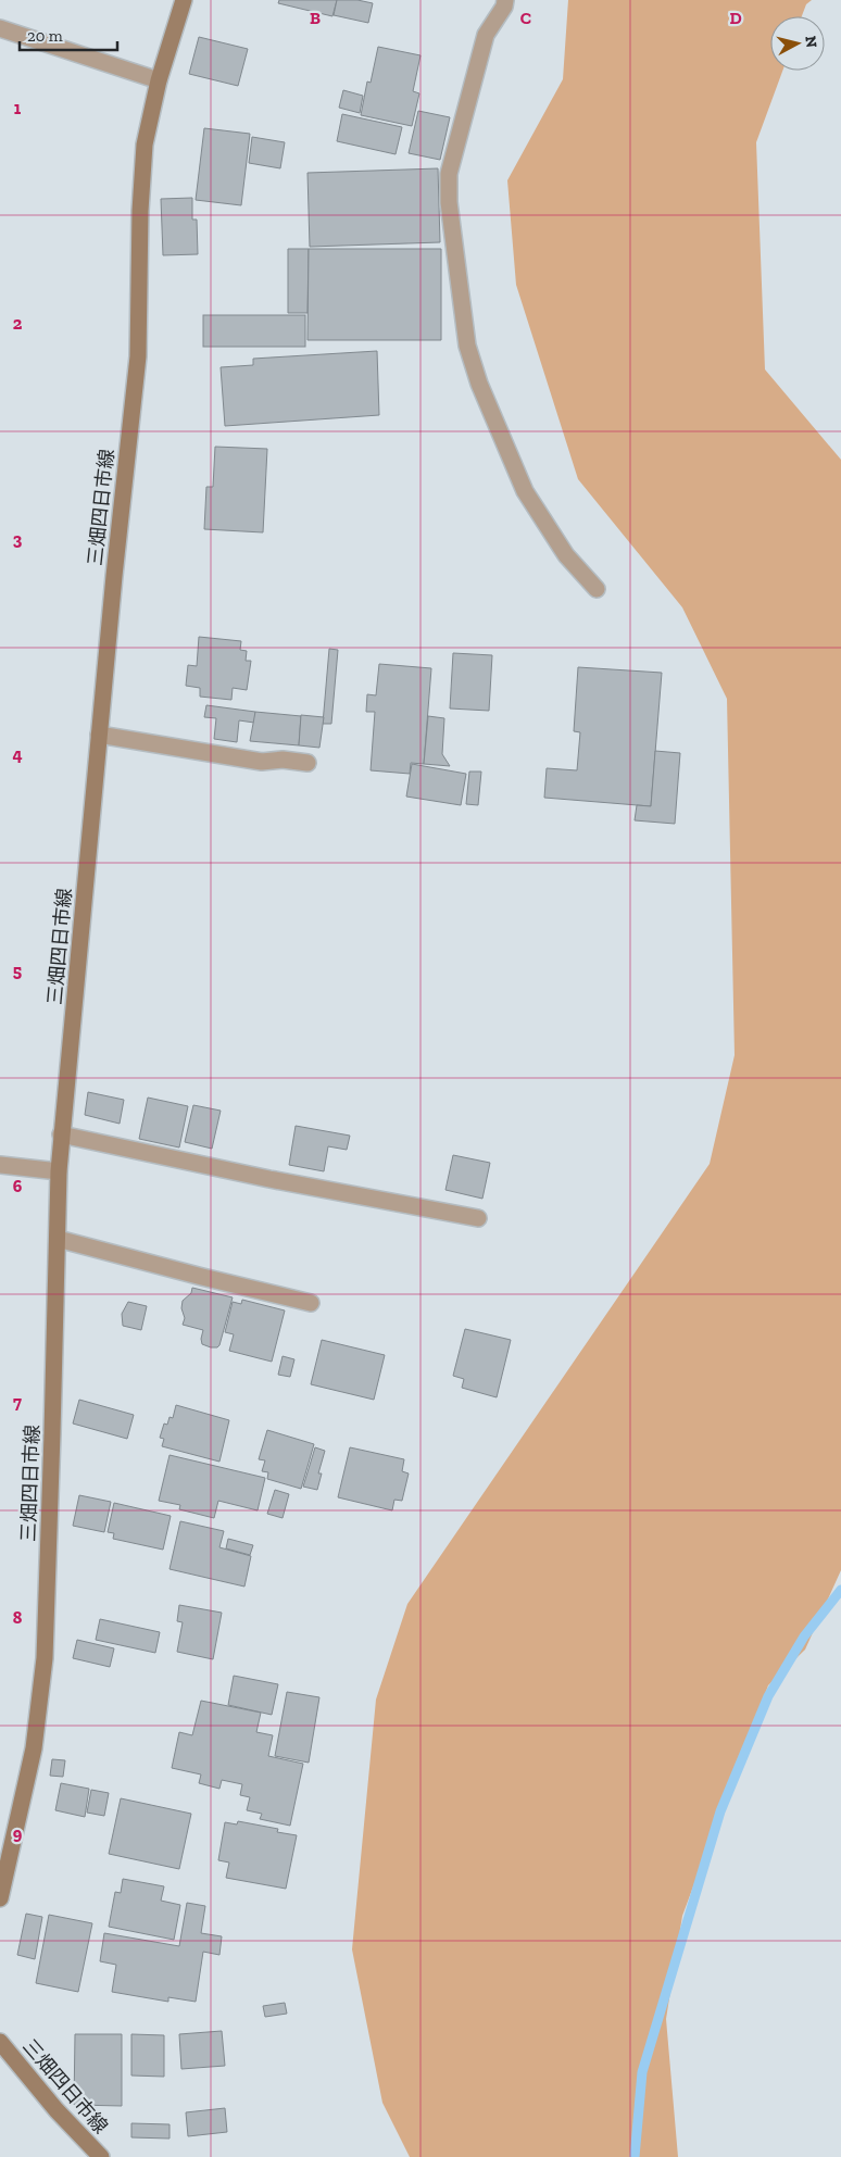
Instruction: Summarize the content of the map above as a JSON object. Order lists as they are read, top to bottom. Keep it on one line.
{"streets":{"main road":["三畑四日市線"]},"scale_bar":"20 m","north":"right","grid":{"columns":["B","C","D"],"rows":["1","2","3","4","5","6","7","8","9"]}}
